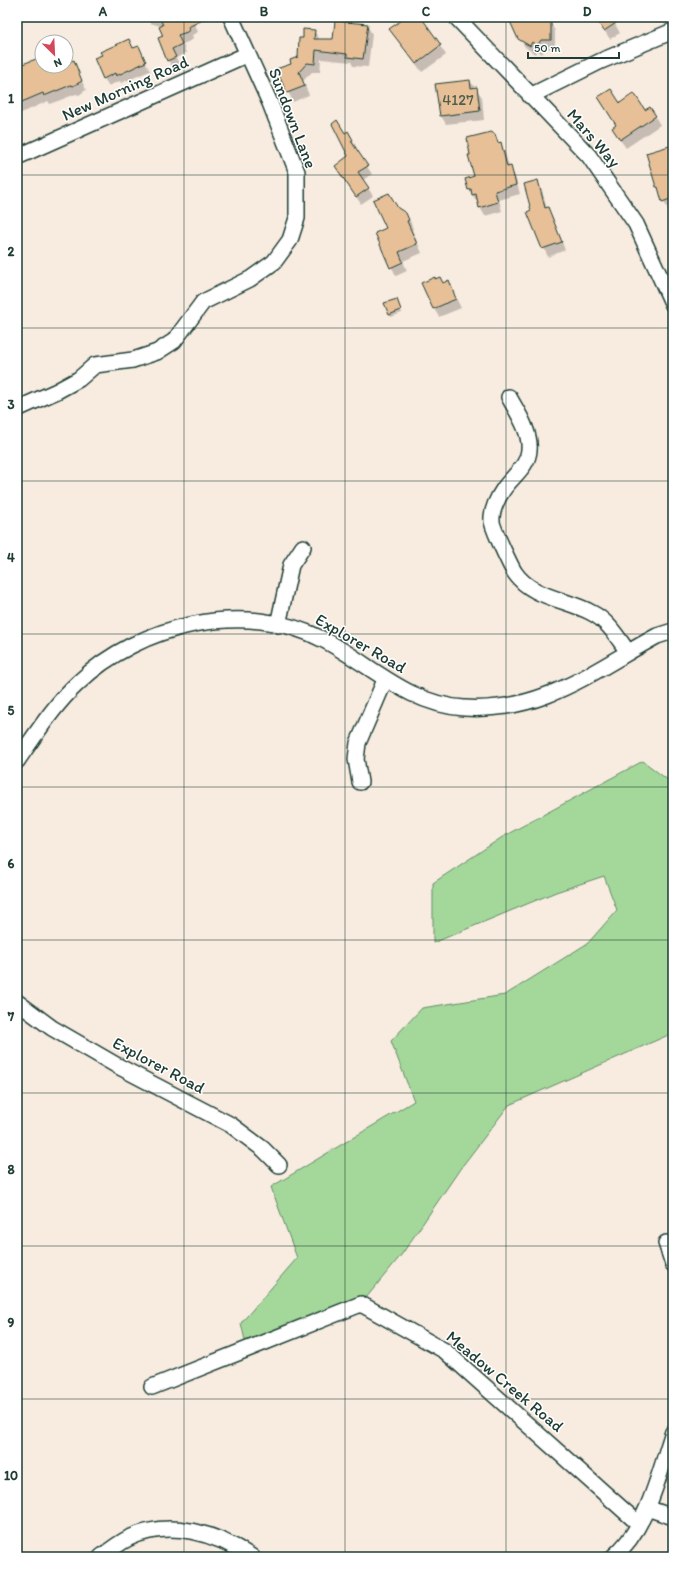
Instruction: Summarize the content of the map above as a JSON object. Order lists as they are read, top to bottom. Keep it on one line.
{"streets":{"street":["New Morning Road","Sundown Lane","Mars Way","Explorer Road","Meadow Creek Road"]},"crossings":[["New Morning Road","Sundown Lane"]],"house_numbers":["4127"],"scale_bar":"50 m","north":"bottom right","grid":{"columns":["A","B","C","D"],"rows":["1","2","3","4","5","6","7","8","9","10"]}}
